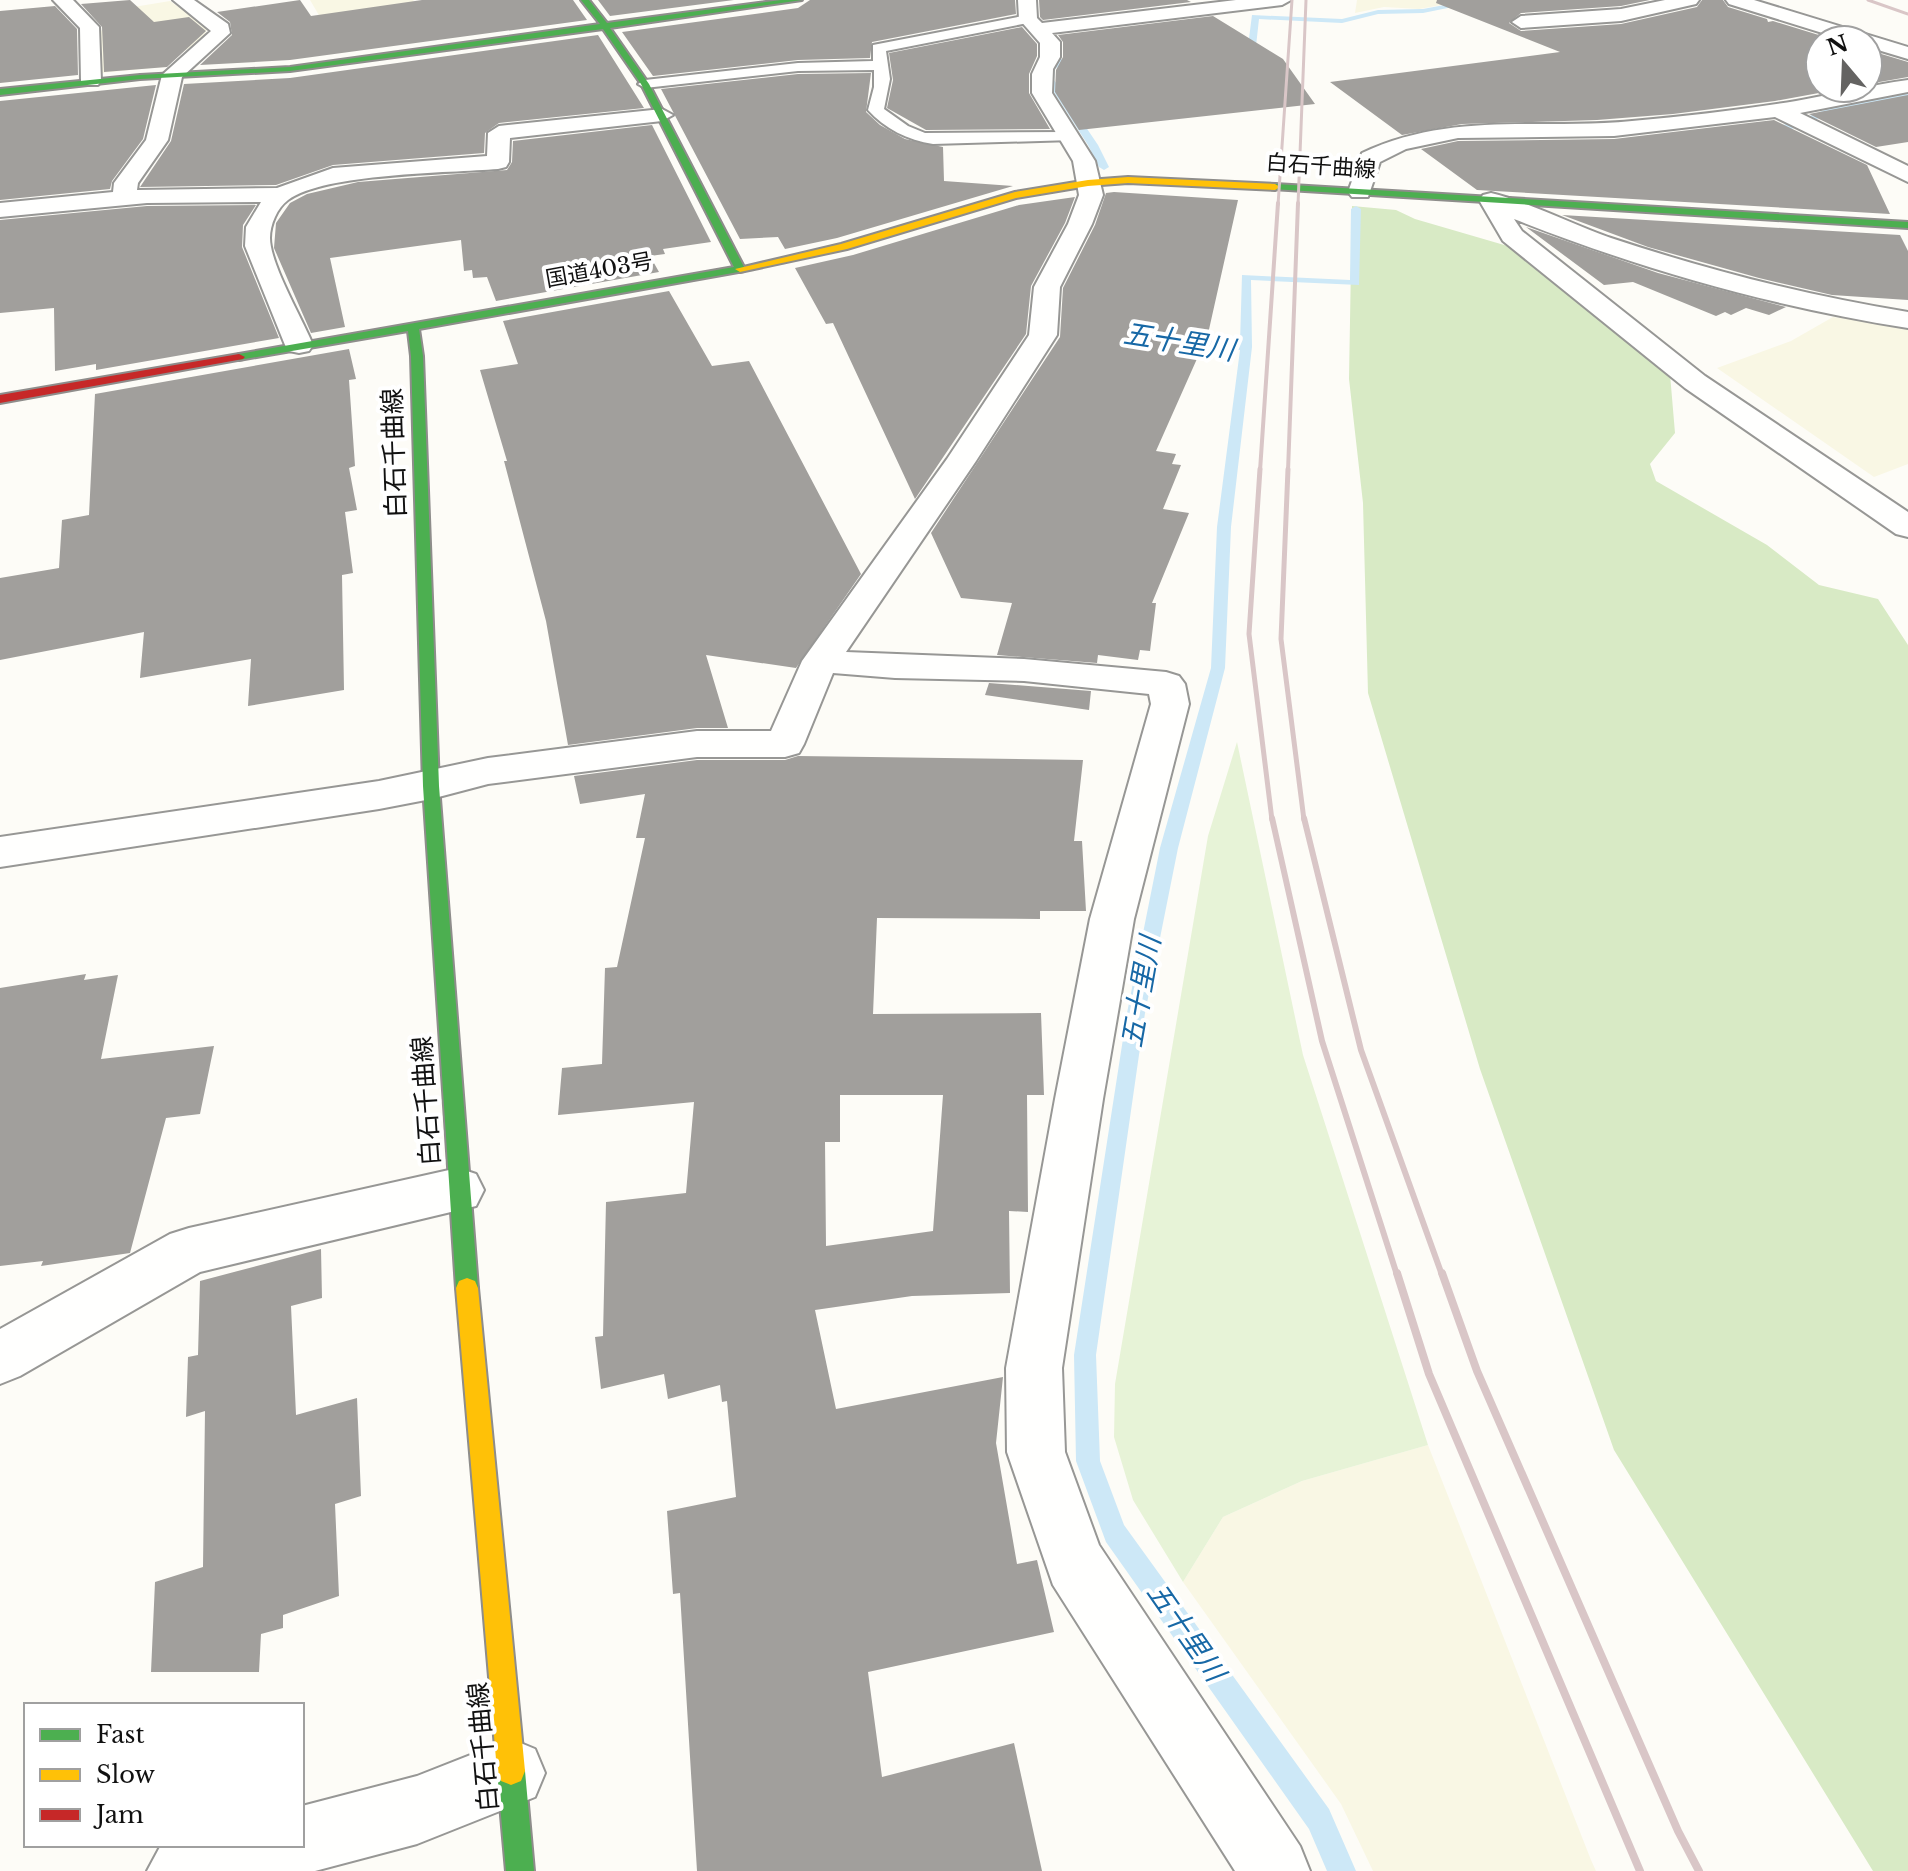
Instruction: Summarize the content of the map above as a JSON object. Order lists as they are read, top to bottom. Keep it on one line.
{"streets":{"main road":["白石千曲線","国道403号"]},"crossings":[["白石千曲線","国道403号"]],"water":["五十里川"],"legend":["Fast","Slow","Jam"],"north":"top"}
